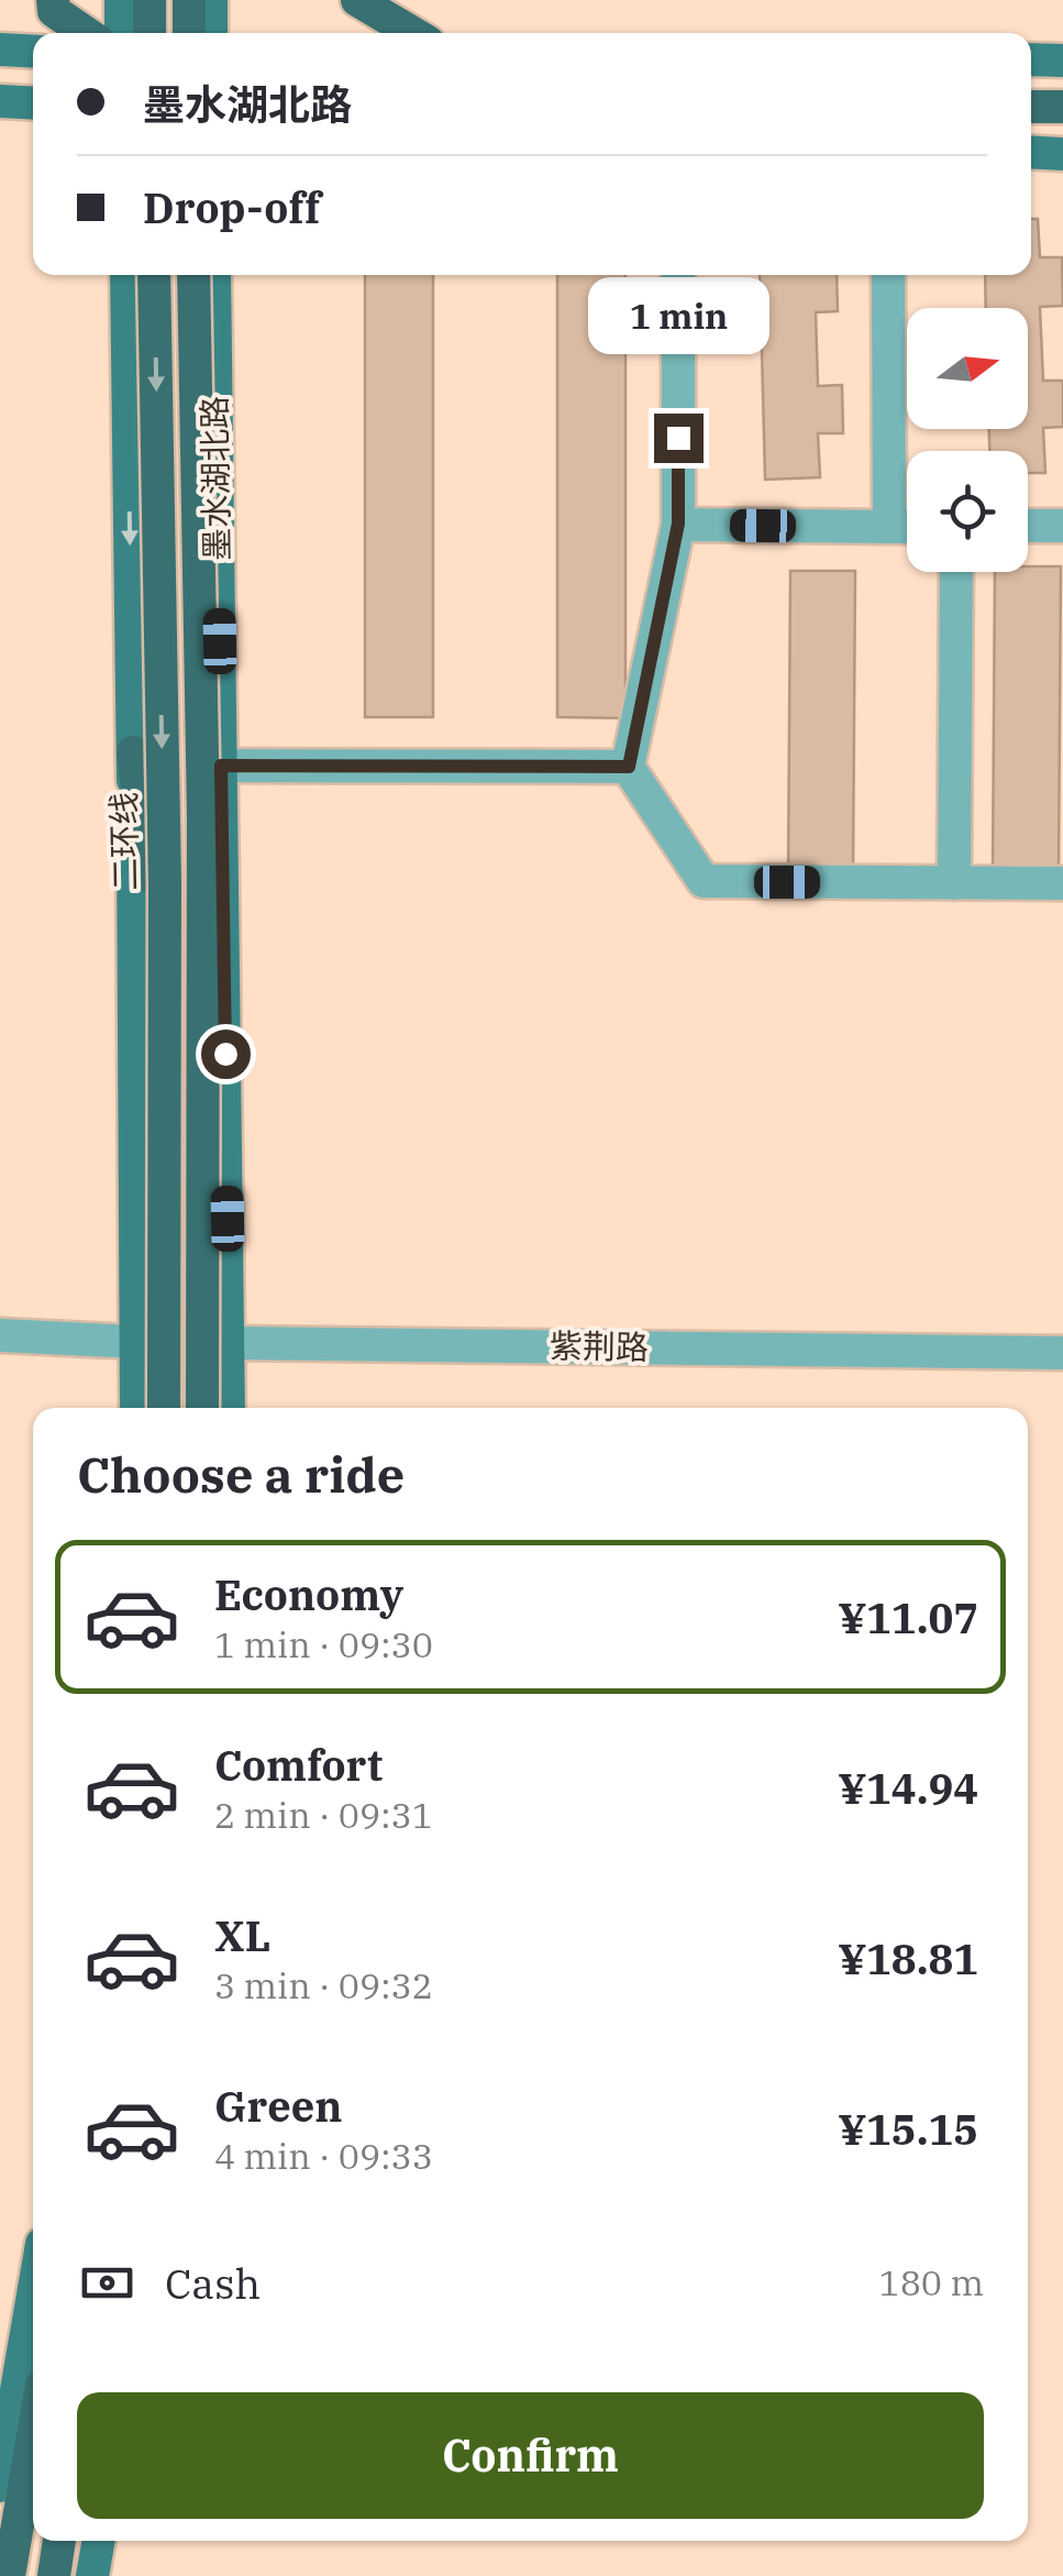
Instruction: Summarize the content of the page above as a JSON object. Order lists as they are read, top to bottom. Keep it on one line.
{"streets":{"highway":["二环线"],"main road":["墨水湖北路"],"street":["紫荆路"]},"crossings":[["墨水湖北路","紫荆路"]],"north":"right","page":{"banner":["墨水湖北路","Drop-off"],"bubble":"1 min","heading":"Choose a ride","list":[{"name":"Economy","note":"1 min · 09:30","value":"¥11.07"},{"name":"Comfort","note":"2 min · 09:31","value":"¥14.94"},{"name":"XL","note":"3 min · 09:32","value":"¥18.81"},{"name":"Green","note":"4 min · 09:33","value":"¥15.15"}],"pay":["Cash","180 m"],"buttons":"Confirm"}}
